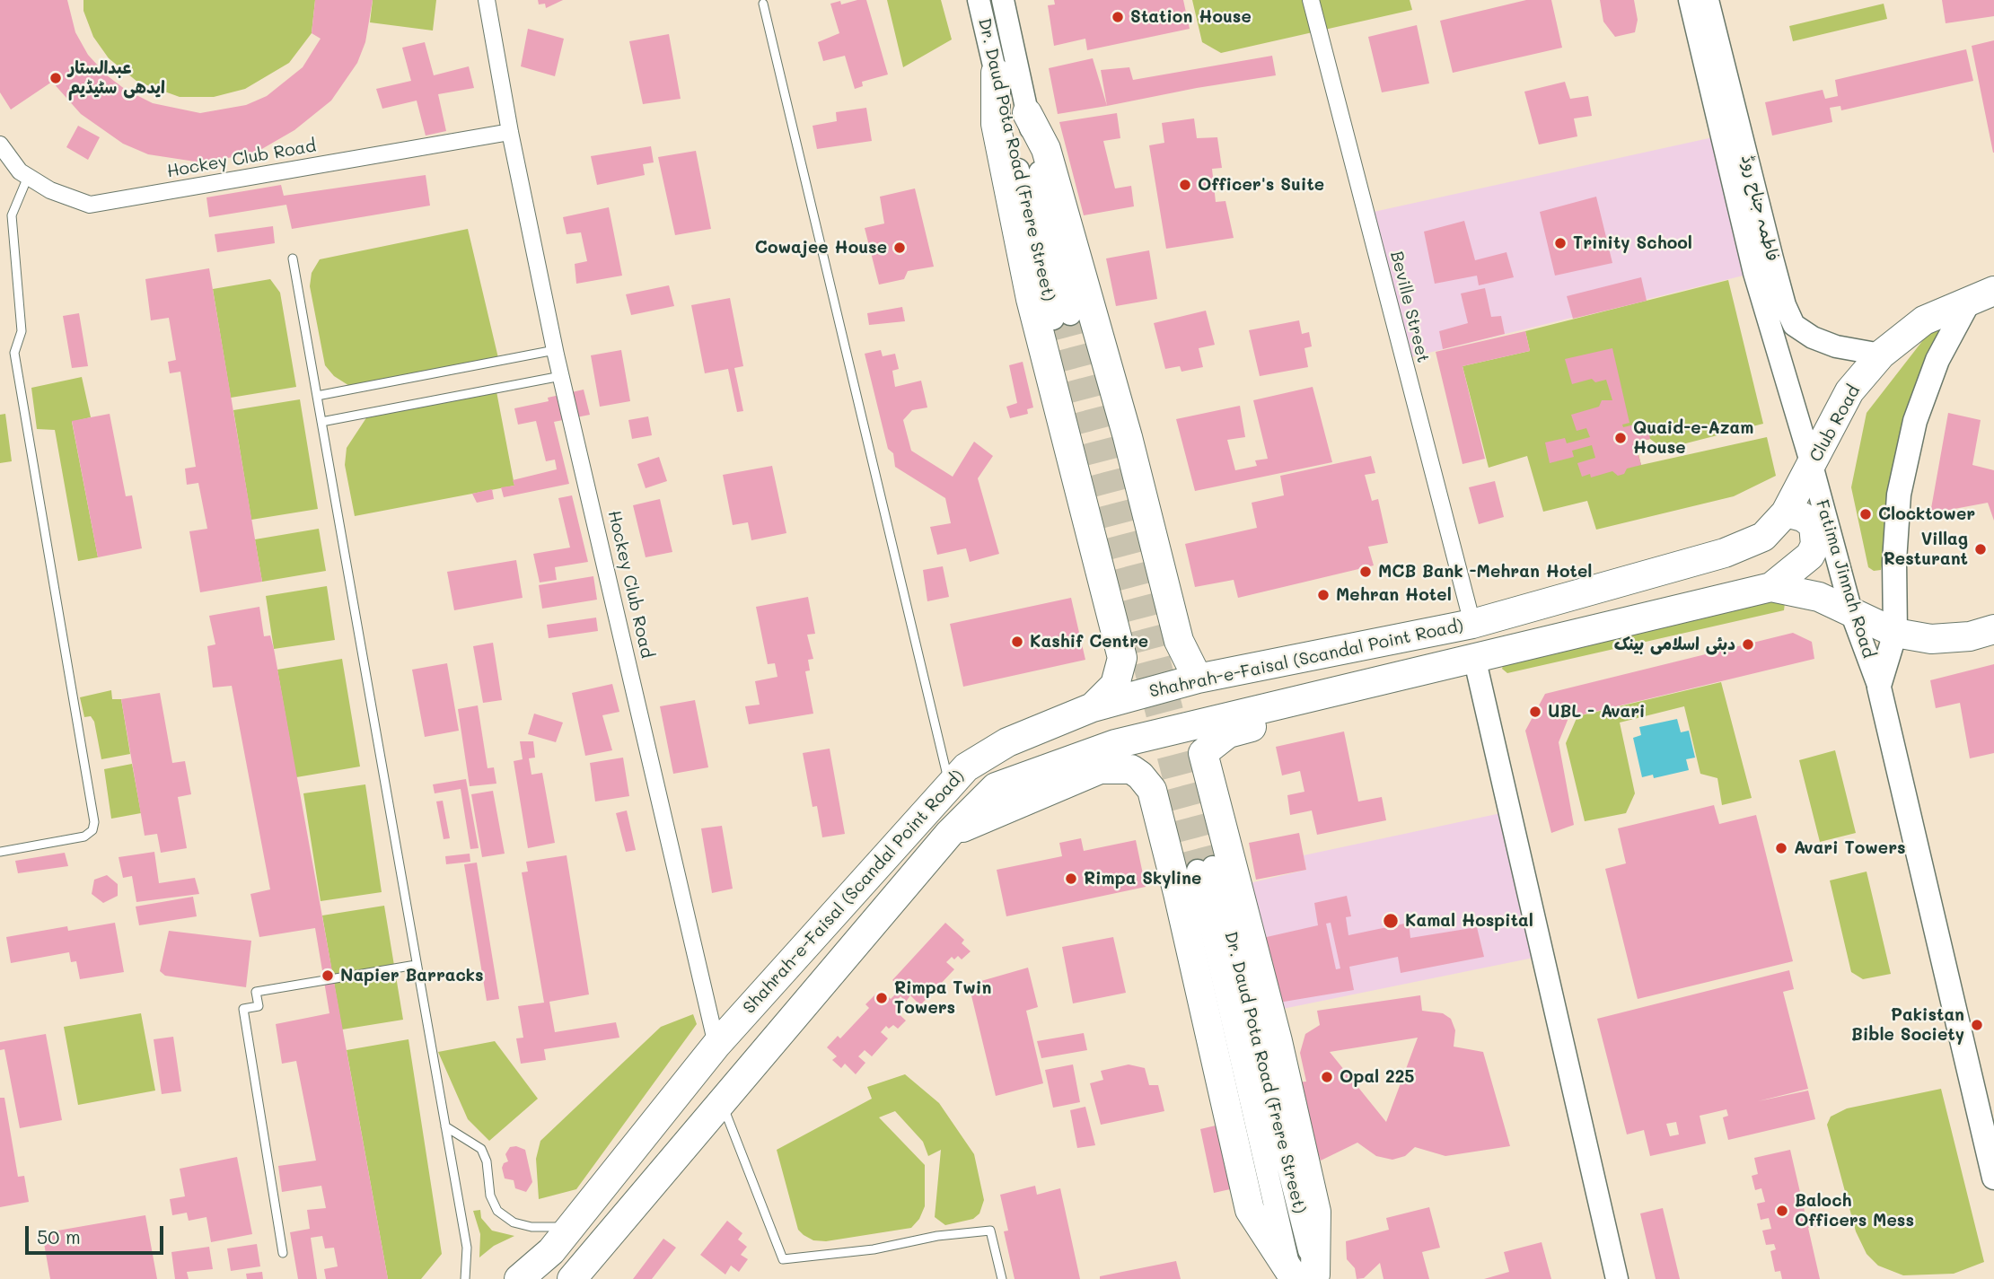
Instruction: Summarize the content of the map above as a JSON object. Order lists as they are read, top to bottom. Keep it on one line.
{"streets":{"highway":["Club Road","Shahrah-e-Faisal (Scandal Point Road)"],"main road":["Dr. Daud Pota Road (Frere Street)","فاطمہ جناح روڈ","Fatima Jinnah Road"],"street":["Hockey Club Road","Beville Street"]},"crossings":[["Hockey Club Road","Shahrah-e-Faisal (Scandal Point Road)"],["فاطمہ جناح روڈ","Club Road"],["فاطمہ جناح روڈ","Fatima Jinnah Road"],["Beville Street","Shahrah-e-Faisal (Scandal Point Road)"],["Club Road","Fatima Jinnah Road"],["Club Road","Shahrah-e-Faisal (Scandal Point Road)"]],"places":["Station House","عبدالستار ایدھی سٹیڈیم","Officer's Suite","Trinity School","Cowajee House","Quaid-e-Azam House","Clocktower","Villag Resturant","MCB Bank -Mehran Hotel","Mehran Hotel","Kashif Centre","دبئی اسلامی بینک","UBL - Avari","Avari Towers","Rimpa Skyline","Kamal Hospital","Napier Barracks","Rimpa Twin Towers","Pakistan Bible Society","Opal 225","Baloch Officers Mess"],"scale_bar":"50 m"}
